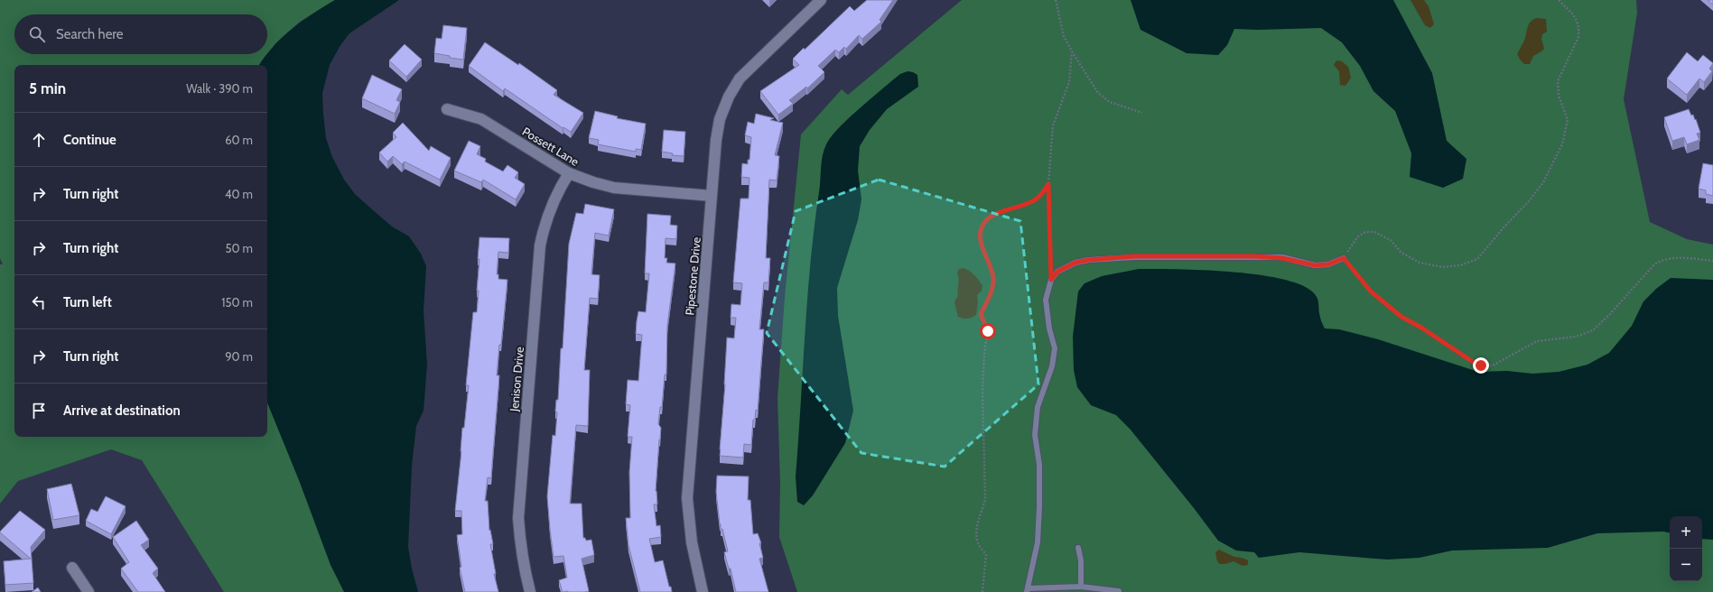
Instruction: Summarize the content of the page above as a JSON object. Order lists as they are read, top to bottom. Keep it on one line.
{"streets":{"street":["Possett Lane","Pipestone Drive","Jenison Drive"]},"crossings":[["Possett Lane","Pipestone Drive"],["Possett Lane","Jenison Drive"]],"page":{"search":"Search here","heading":["5 min","Walk · 390 m"],"list":[["Continue","60 m"],["Turn right","40 m"],["Turn right","50 m"],["Turn left","150 m"],["Turn right","90 m"],"Arrive at destination"],"map_buttons":["+","−"]}}
